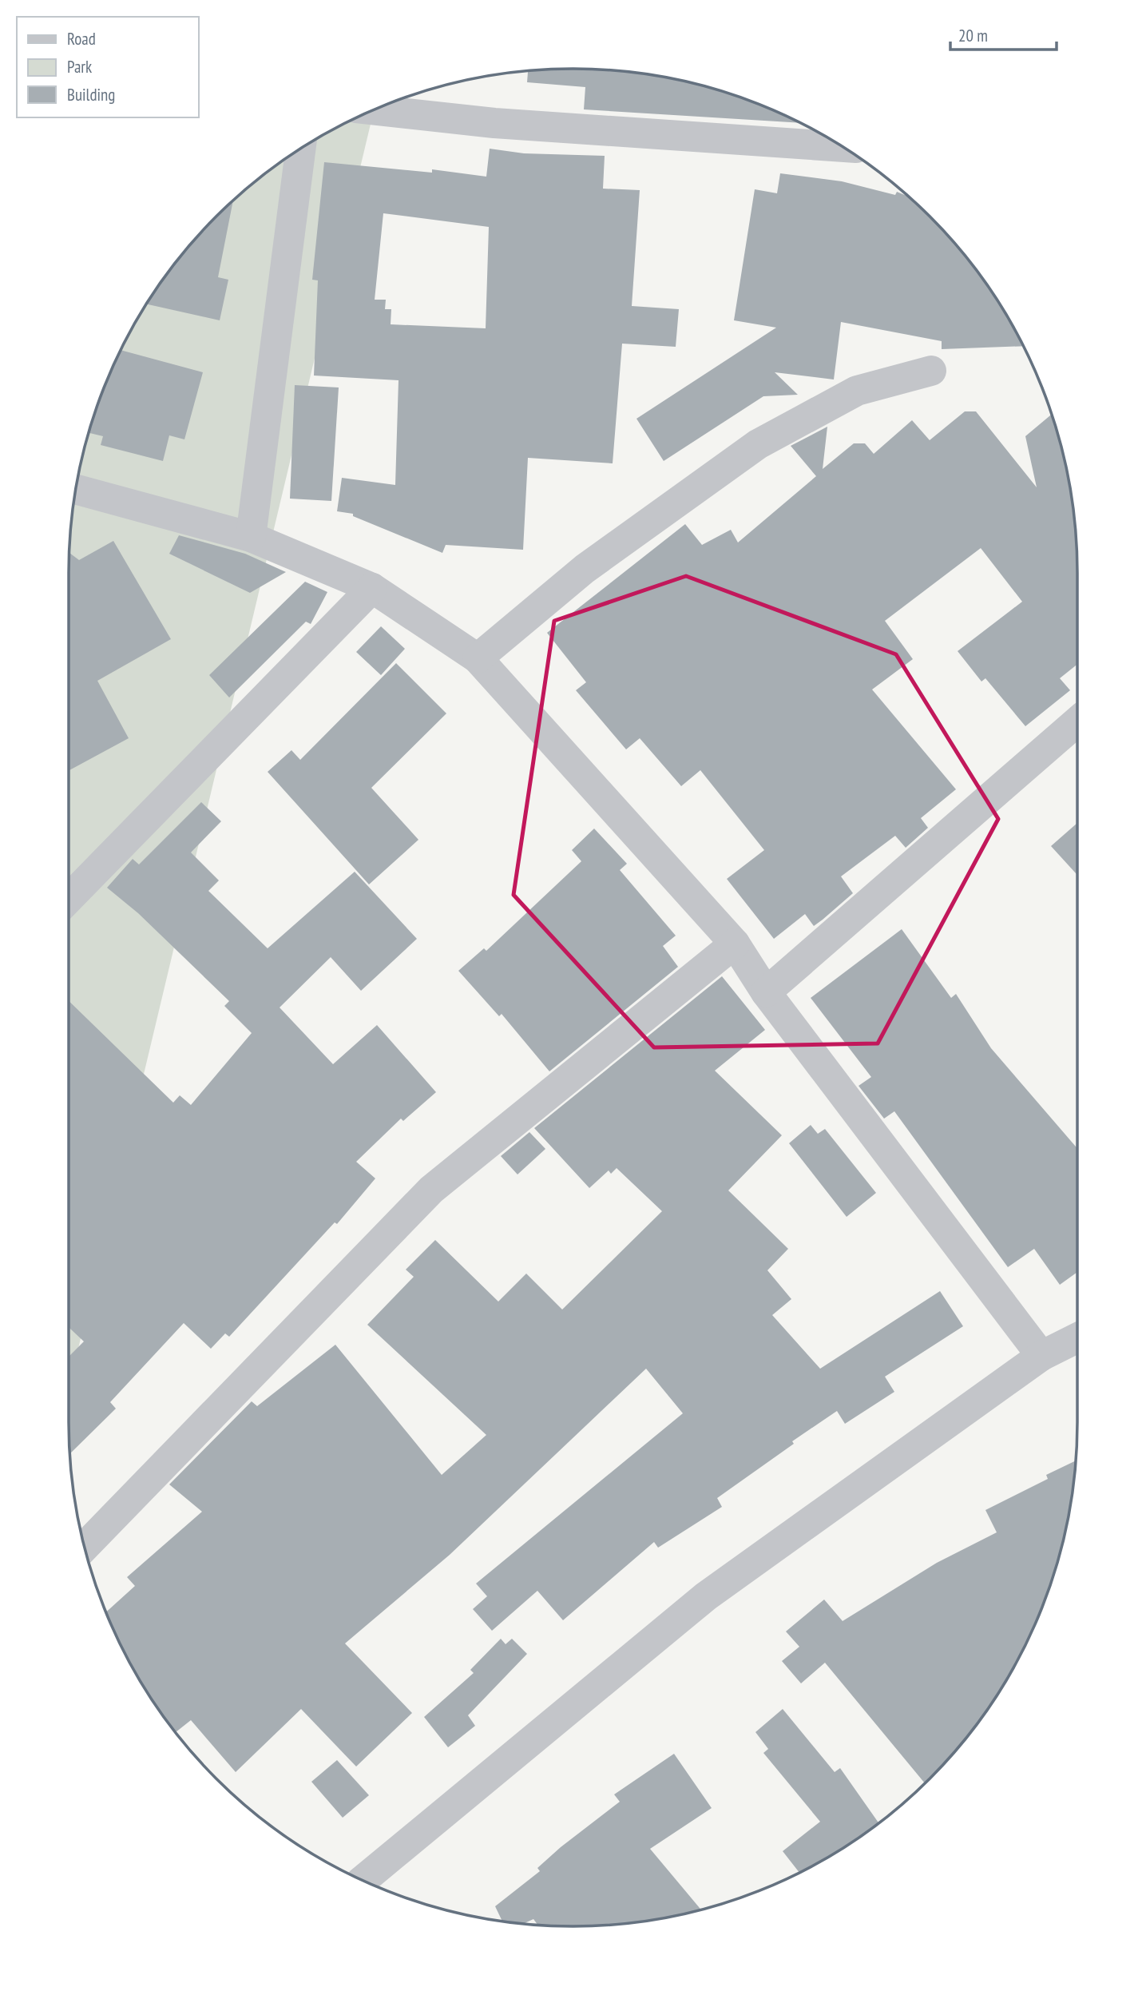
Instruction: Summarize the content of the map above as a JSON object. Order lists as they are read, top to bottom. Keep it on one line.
{"legend":["Road","Park","Building"],"scale_bar":"20 m"}
